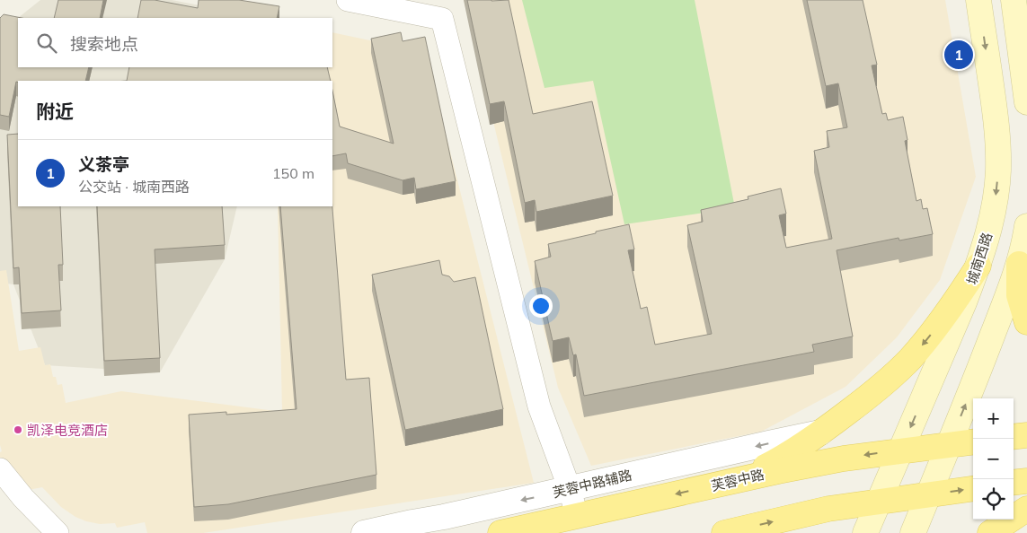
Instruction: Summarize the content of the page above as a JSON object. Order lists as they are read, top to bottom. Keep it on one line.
{"streets":{"main road":["城南西路","芙蓉中路"],"street":["芙蓉中路辅路"]},"crossings":[["城南西路","芙蓉中路"]],"one_way":["芙蓉中路辅路"],"places":["凯泽电竞酒店"],"page":{"search":"搜索地点","pins":"1","heading":"附近","list":[{"mark":"1","name":"义茶亭","note":"公交站 · 城南西路","value":"150 m"}],"map_buttons":["+","−"]}}
